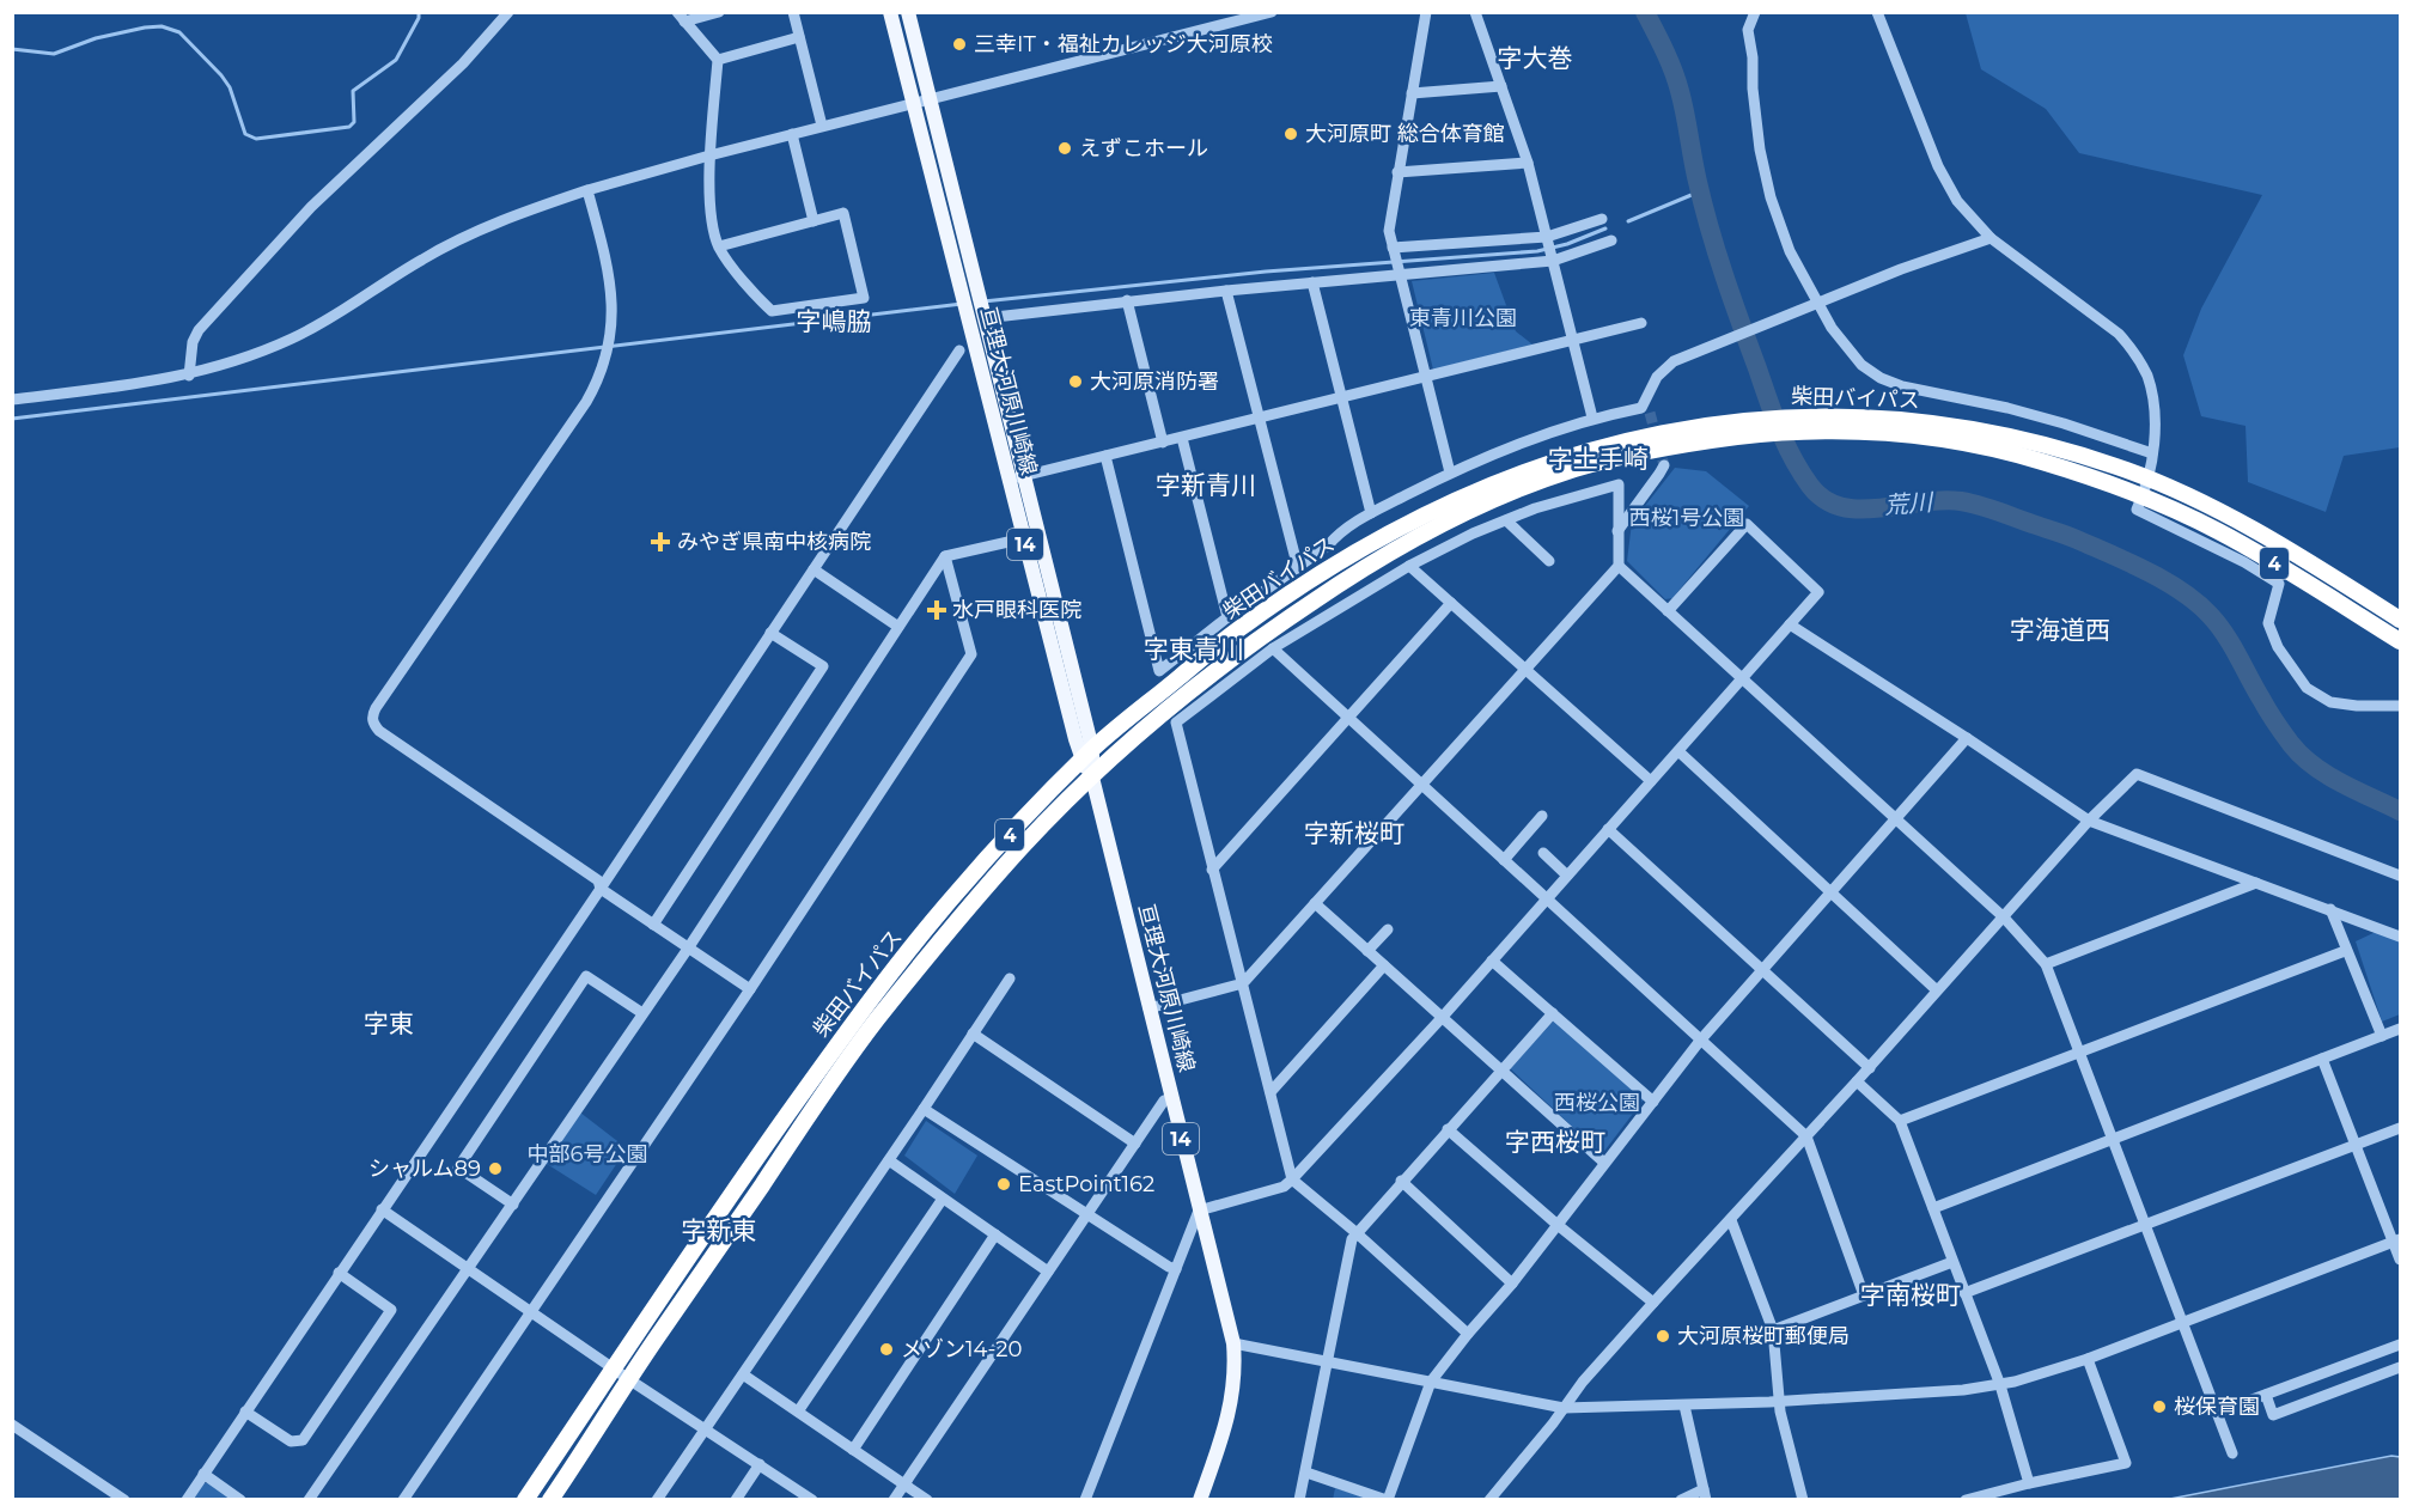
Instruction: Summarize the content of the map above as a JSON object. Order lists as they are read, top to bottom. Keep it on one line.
{"streets":{"highway":["柴田バイパス","4"],"main road":["亘理大河原川崎線","14"]},"crossings":[["亘理大河原川崎線","柴田バイパス"]],"districts":["字大巻","字嶋脇","字土手崎","字新青川","字海道西","字東青川","字新桜町","字東","字西桜町","字新東","字南桜町"],"water":["荒川"],"parks":["東青川公園","西桜1号公園","西桜公園","中部6号公園"],"places":{"other":["三幸IT・福祉カレッジ大河原校","大河原町 総合体育館","えずこホール","大河原消防署","シャルム89","EastPoint162","大河原桜町郵便局","メゾン14-20","桜保育園"],"health":["みやぎ県南中核病院","水戸眼科医院"]}}
